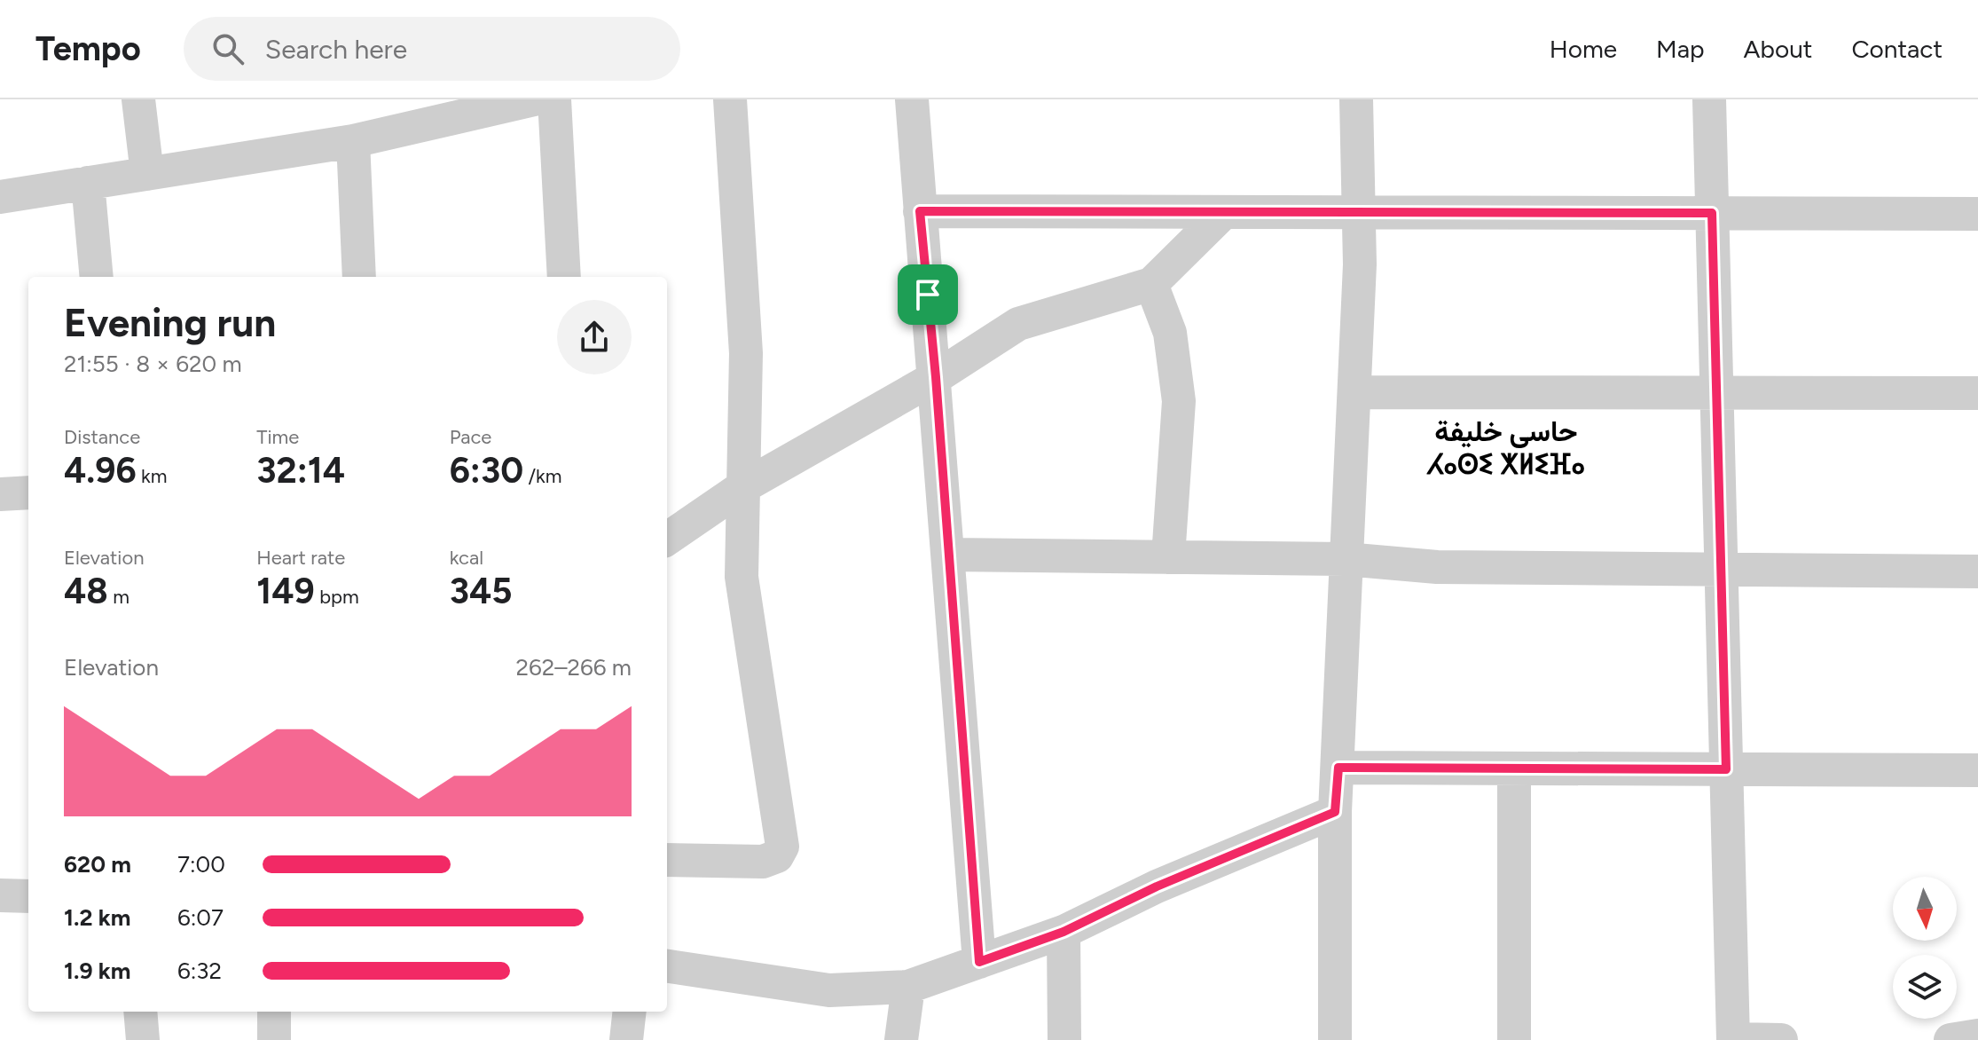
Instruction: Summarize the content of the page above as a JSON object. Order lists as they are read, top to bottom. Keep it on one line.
{"districts":["حاسي خليفة ⵃⴰⵙⵉ ⵅⵍⵉⴼⴰ"],"north":"bottom","page":{"header":"Tempo","search":"Search here","nav":["Home","Map","About","Contact"],"heading":["Evening run","21:55 · 8 × 620 m"],"stats":[["Distance","4.96 km"],["Time","32:14"],["Pace","6:30 /km"],["Elevation","48 m"],["Heart rate","149 bpm"],["kcal","345"]],"chart":["Elevation","262–266 m"],"list":[{"name":"620 m","note":"7:00"},{"name":"1.2 km","note":"6:07"},{"name":"1.9 km","note":"6:32"}]}}
